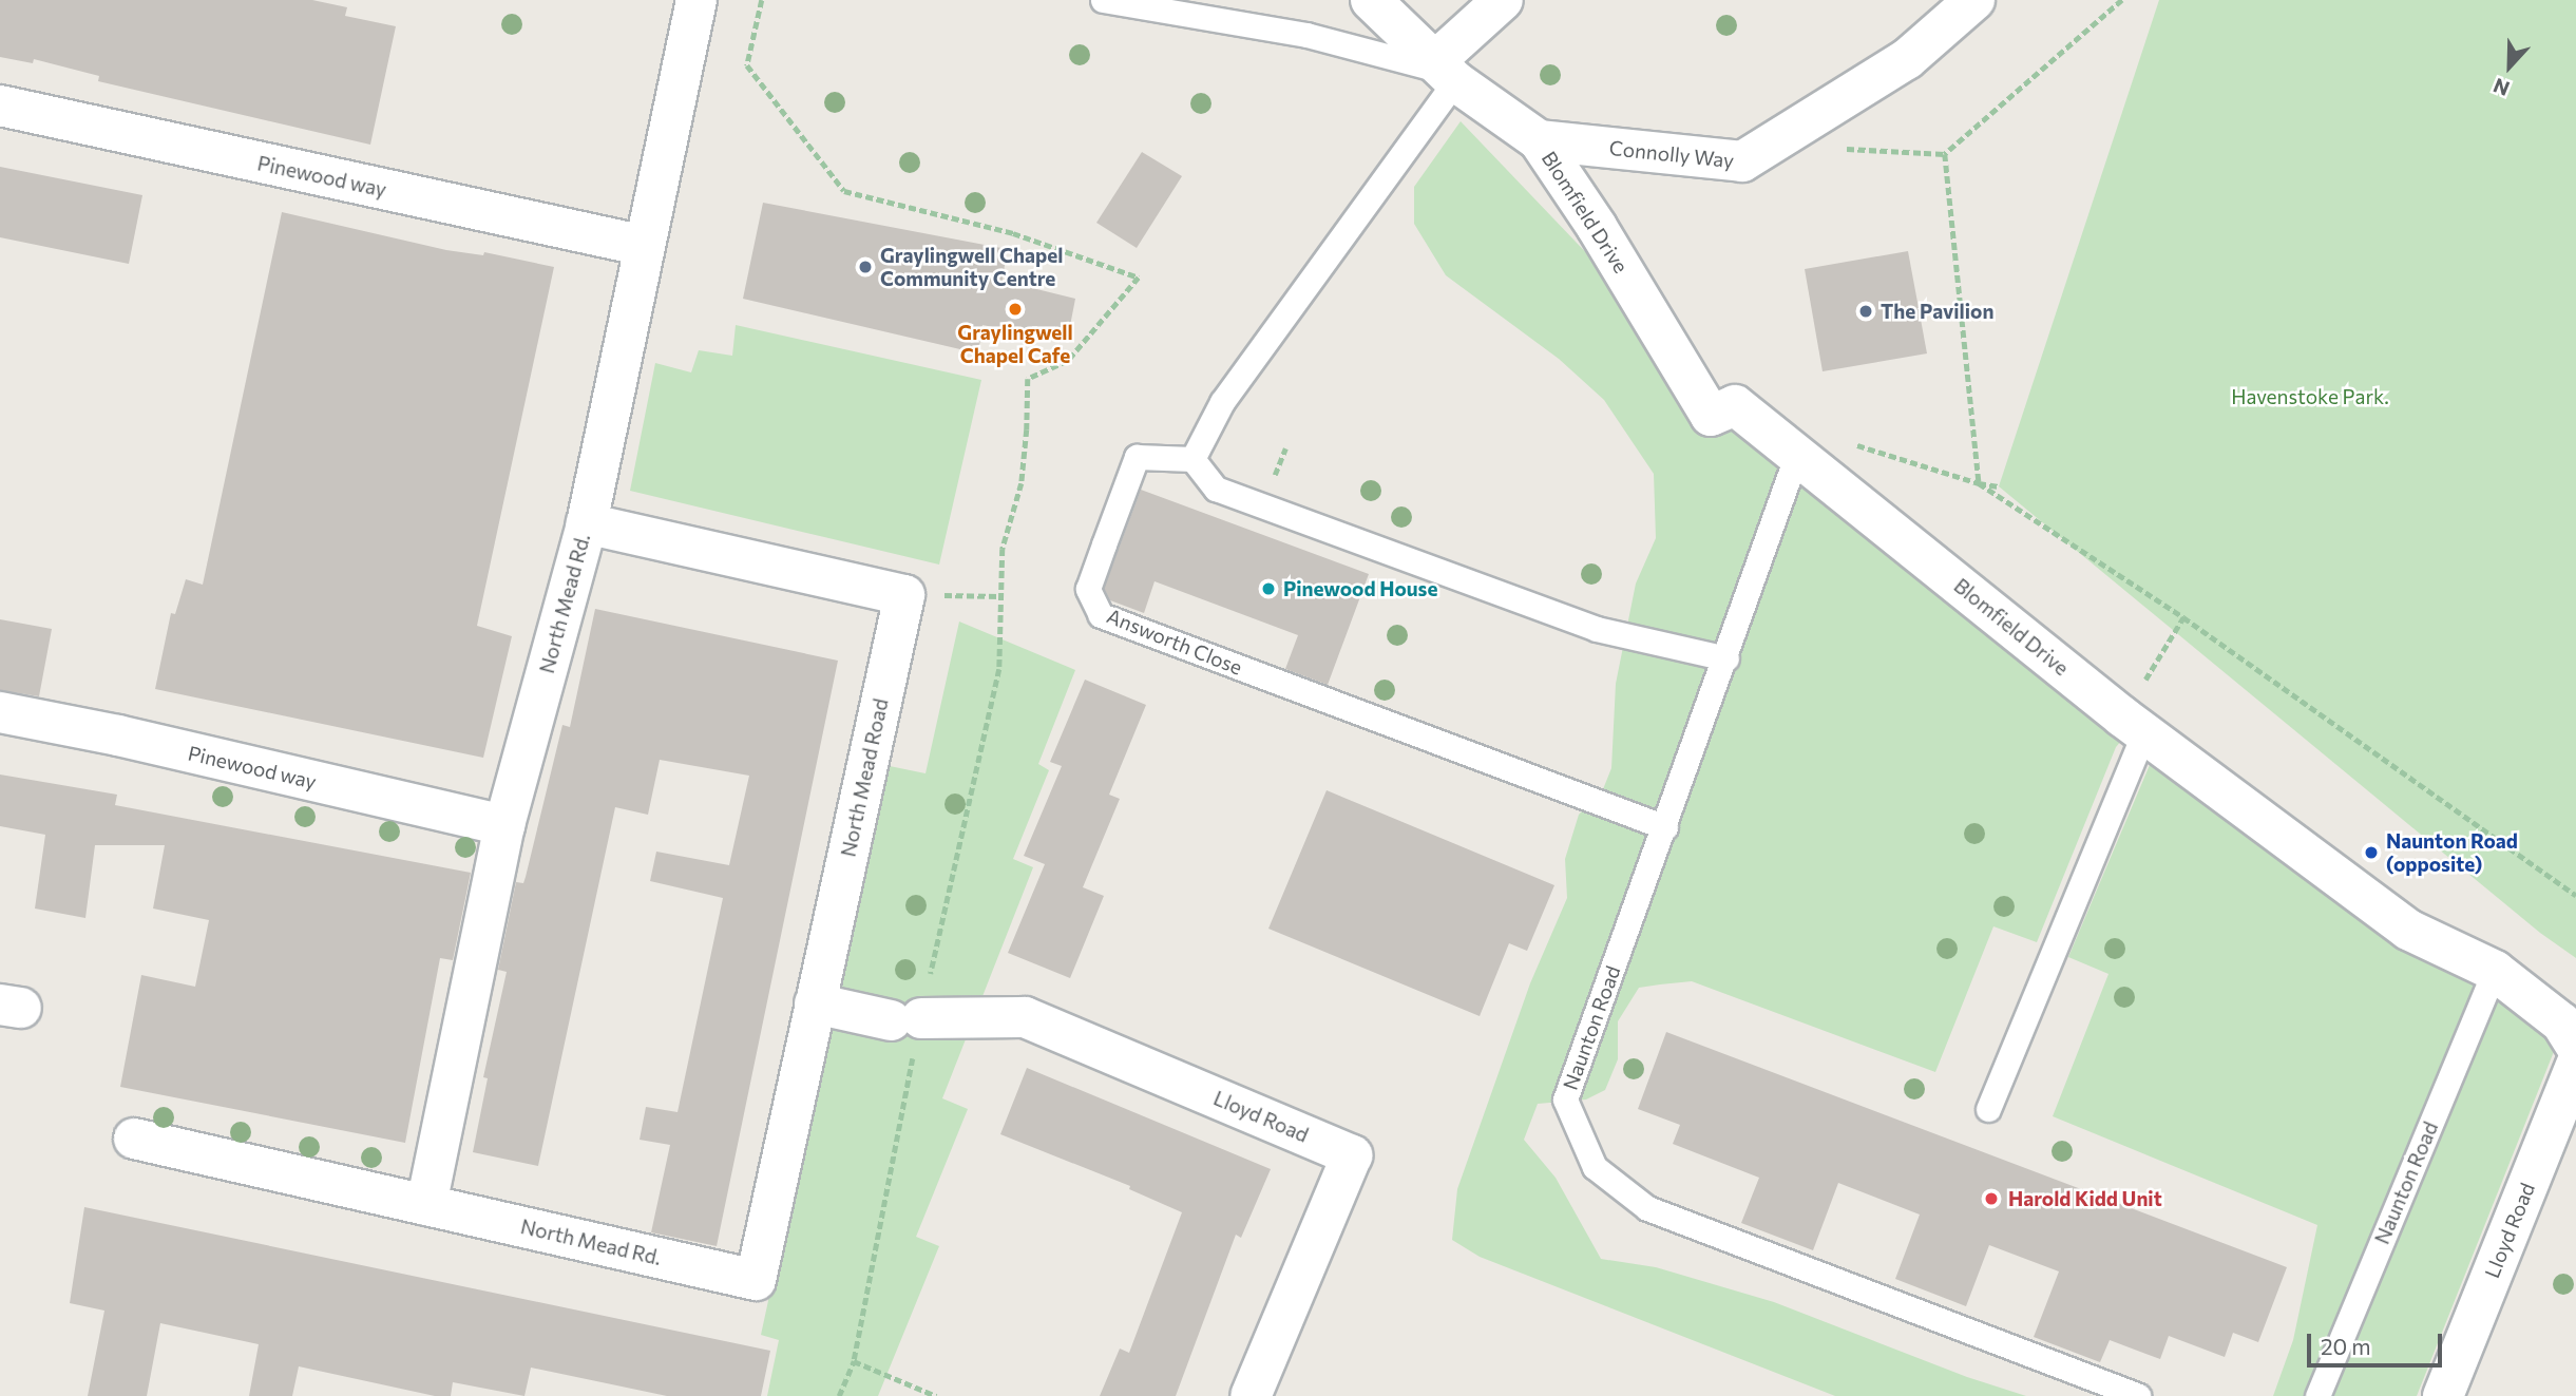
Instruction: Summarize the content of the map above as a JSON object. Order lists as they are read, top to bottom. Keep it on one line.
{"streets":{"street":["Connolly Way","Pinewood way","Blomfield Drive","North Mead Rd.","North Mead Road","Lloyd Road"],"lane":["Answorth Close","Naunton Road"]},"crossings":[["Connolly Way","Blomfield Drive"],["Pinewood way","North Mead Rd."],["Blomfield Drive","Naunton Road"],["North Mead Rd.","North Mead Road"],["Answorth Close","Naunton Road"],["North Mead Road","Lloyd Road"]],"parks":["Havenstoke Park."],"places":["Graylingwell Chapel Community Centre","Graylingwell Chapel Cafe","The Pavilion","Pinewood House","Naunton Road (opposite)","Harold Kidd Unit"],"scale_bar":"20 m","north":"bottom"}
